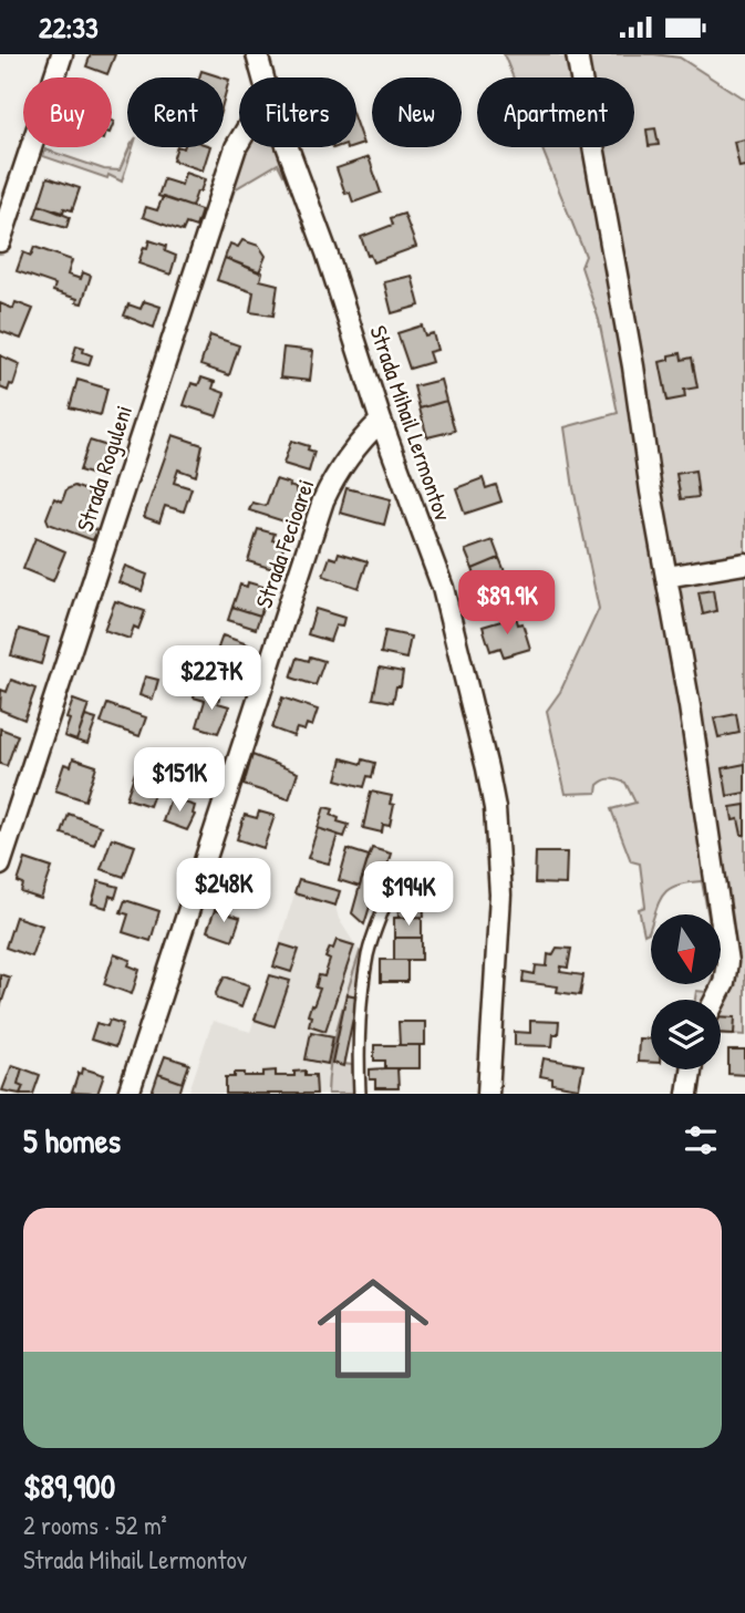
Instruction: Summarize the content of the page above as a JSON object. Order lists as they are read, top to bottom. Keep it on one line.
{"streets":{"street":["Strada Mihail Lermontov","Strada Roguleni","Strada Fecioarei"]},"crossings":[["Strada Mihail Lermontov","Strada Fecioarei"]],"north":"bottom","page":{"status":"22:33","chip":["Buy","Rent","Filters","New","Apartment"],"price":["$89.9K","$227K","$151K","$248K","$194K"],"heading":"5 homes","list":[{"name":"$89,900","note":"2 rooms · 52 m² · Strada Mihail Lermontov"}]}}
